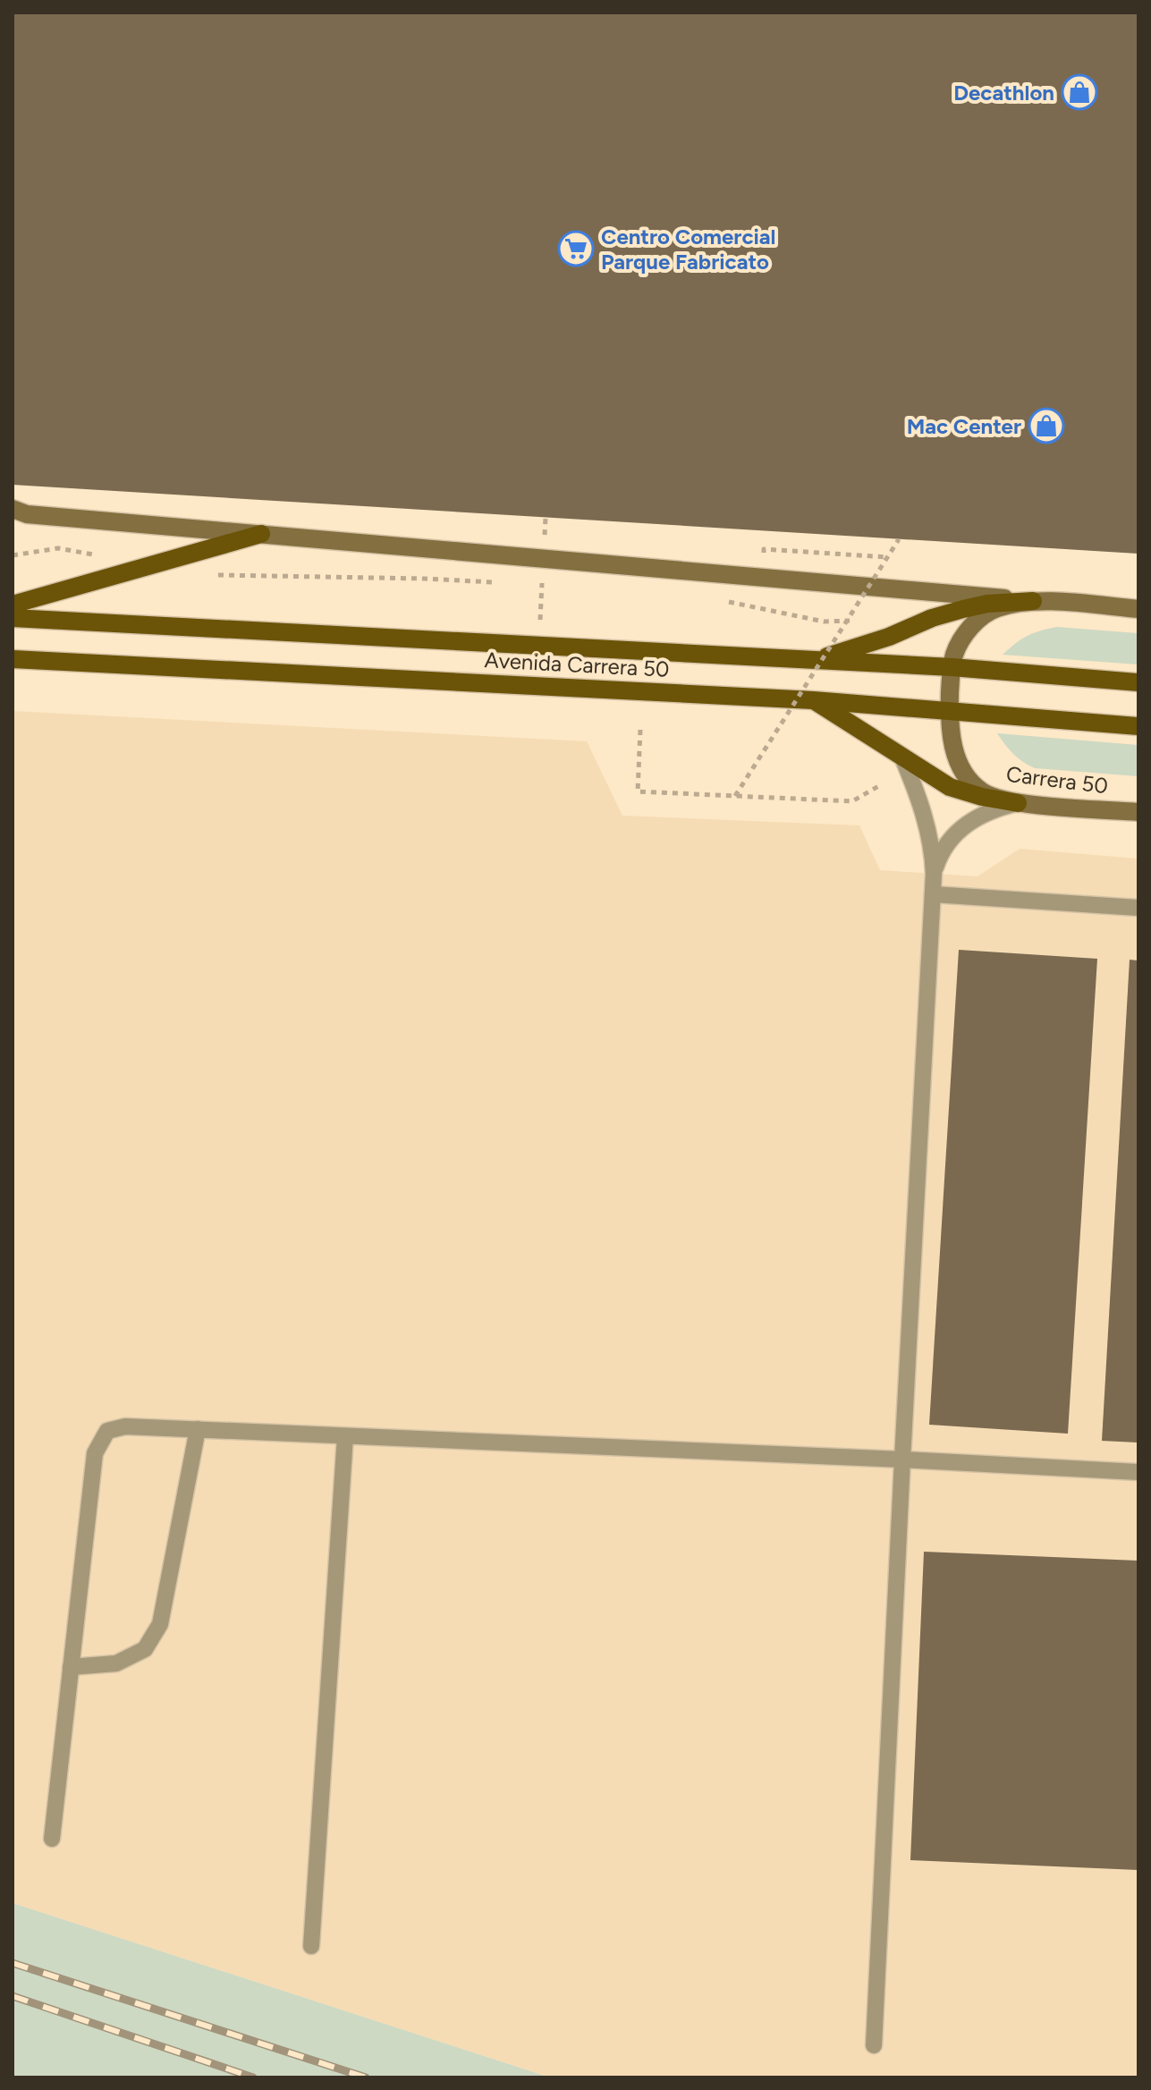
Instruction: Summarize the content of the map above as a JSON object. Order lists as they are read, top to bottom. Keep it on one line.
{"streets":{"main road":["Avenida Carrera 50","Carrera 50"]},"crossings":[["Avenida Carrera 50","Carrera 50"]],"places":{"shop":["Decathlon","Mac Center"],"supermarket":["Centro Comercial Parque Fabricato"]}}
